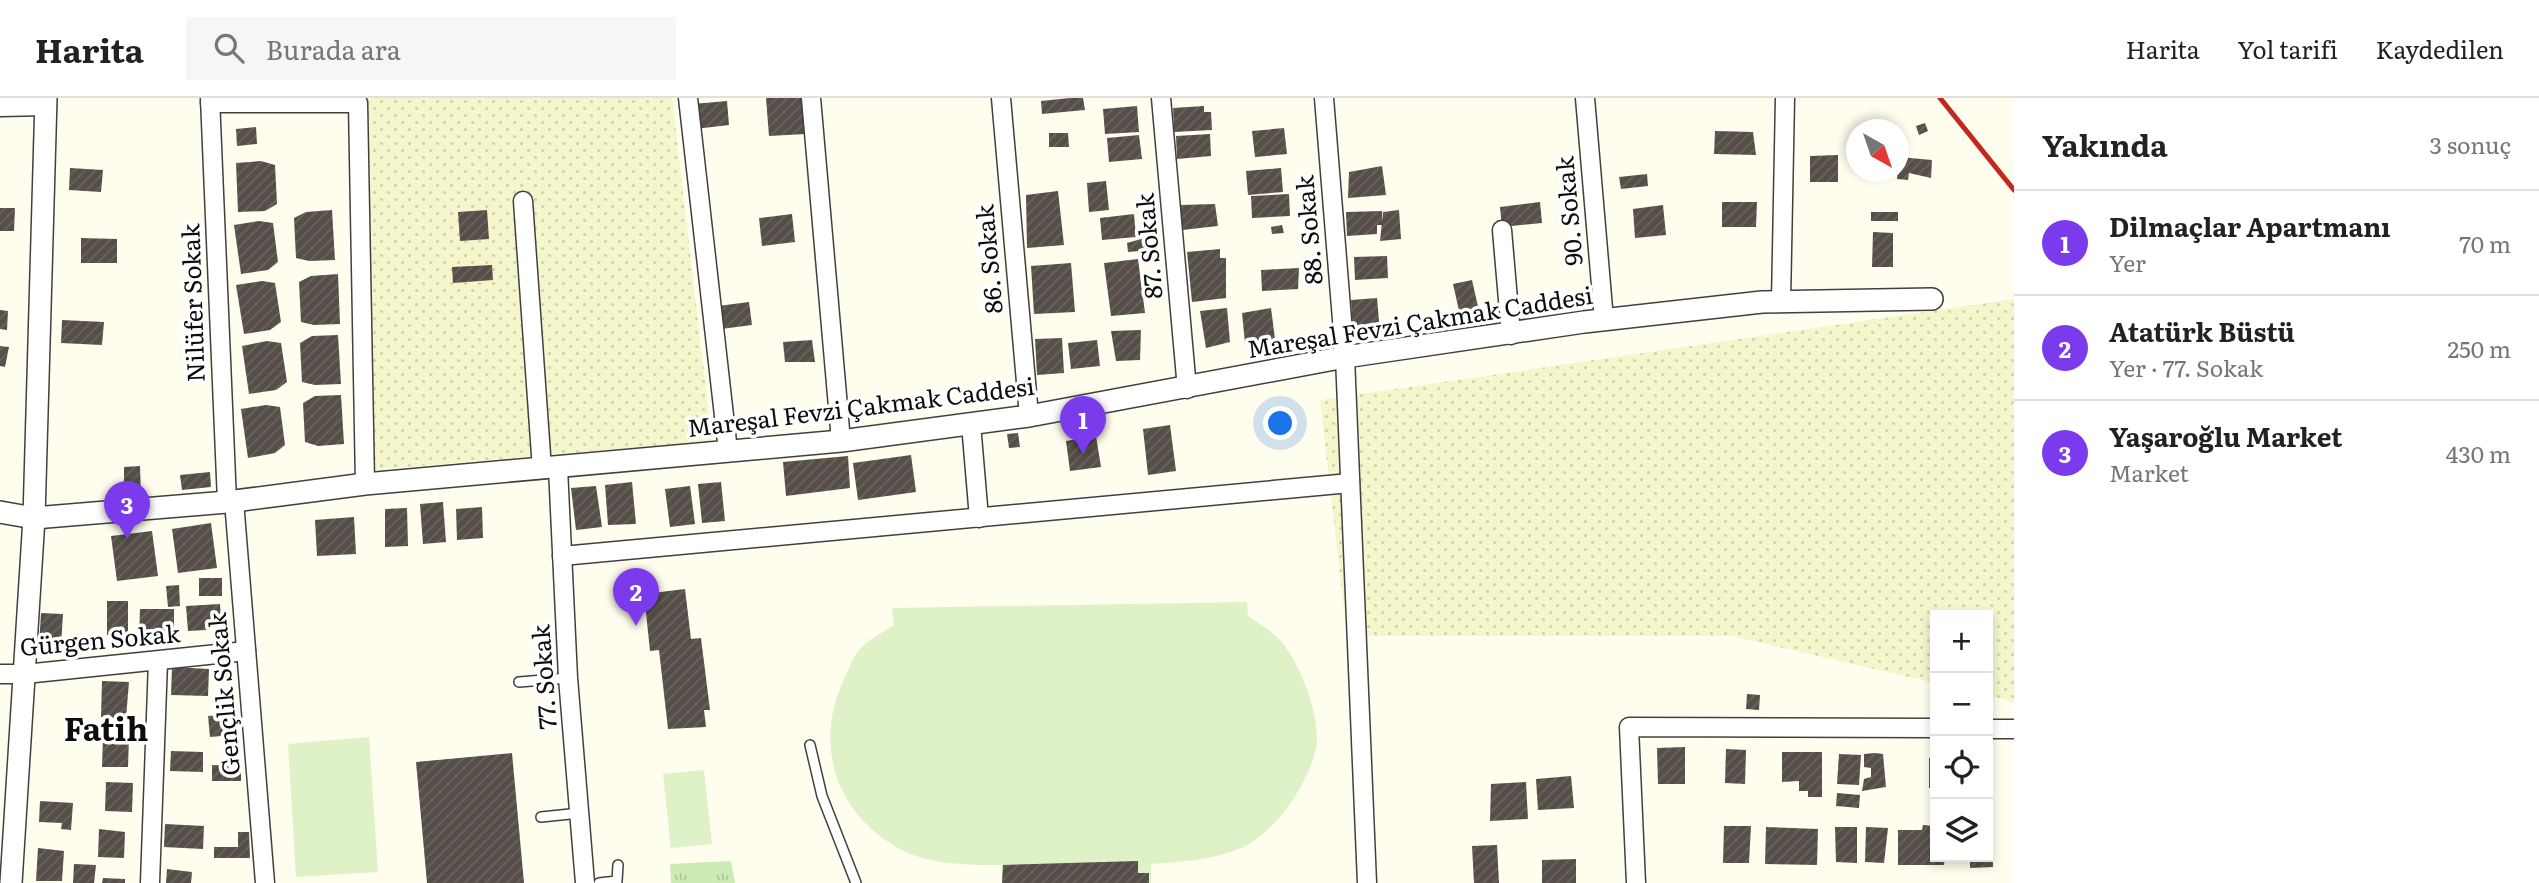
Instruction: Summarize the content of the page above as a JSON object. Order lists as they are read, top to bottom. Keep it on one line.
{"streets":{"street":["90. Sokak","88. Sokak","87. Sokak","86. Sokak","Nilüfer Sokak","Mareşal Fevzi Çakmak Caddesi","Gürgen Sokak","77. Sokak","Gençlik Sokak"]},"crossings":[["90. Sokak","Mareşal Fevzi Çakmak Caddesi"],["88. Sokak","Mareşal Fevzi Çakmak Caddesi"],["87. Sokak","Mareşal Fevzi Çakmak Caddesi"],["86. Sokak","Mareşal Fevzi Çakmak Caddesi"],["Nilüfer Sokak","Mareşal Fevzi Çakmak Caddesi"],["Nilüfer Sokak","Gençlik Sokak"],["Mareşal Fevzi Çakmak Caddesi","77. Sokak"],["Mareşal Fevzi Çakmak Caddesi","Gençlik Sokak"],["Gürgen Sokak","Gençlik Sokak"]],"districts":["Fatih"],"north":"bottom right","page":{"header":"Harita","search":"Burada ara","nav":["Harita","Yol tarifi","Kaydedilen"],"heading":["Yakında","3 sonuç"],"list":[{"mark":"1","name":"Dilmaçlar Apartmanı","note":"Yer","value":"70 m"},{"mark":"2","name":"Atatürk Büstü","note":"Yer · 77. Sokak","value":"250 m"},{"mark":"3","name":"Yaşaroğlu Market","note":"Market","value":"430 m"}],"pins":["1","3","2"],"map_buttons":["+","−"]}}
